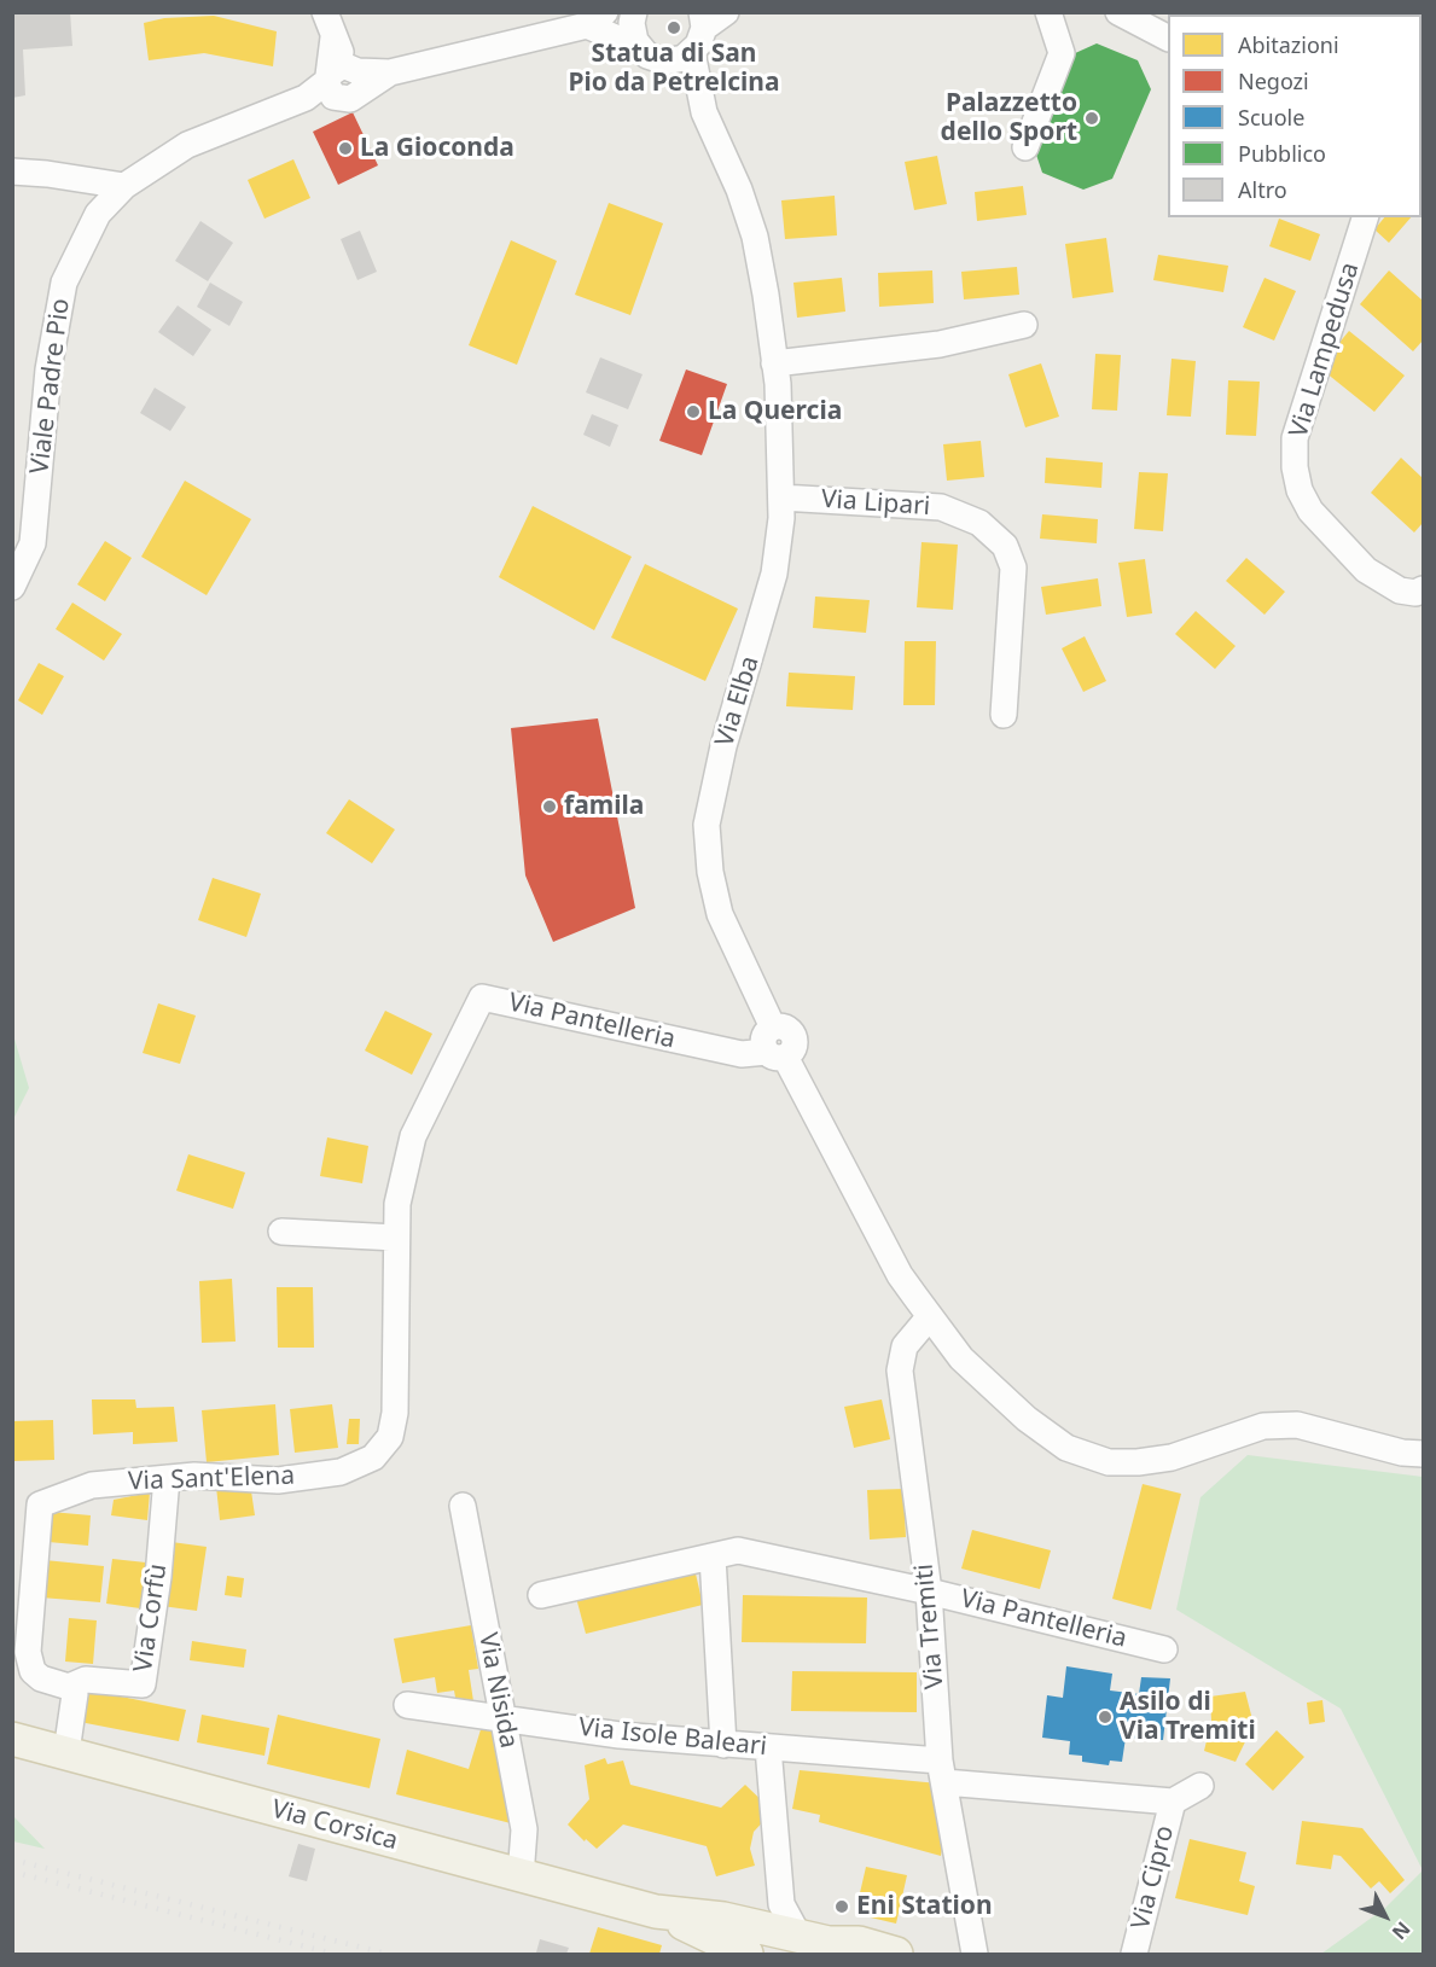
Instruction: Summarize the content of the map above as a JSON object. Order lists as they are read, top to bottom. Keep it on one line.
{"streets":{"main road":["Via Corsica"],"street":["Via Lampedusa","Viale Padre Pio","Via Lipari","Via Elba","Via Pantelleria","Via Sant'Elena","Via Corfù","Via Tremiti","Via Nisida","Via Isole Baleari","Via Cipro"]},"crossings":[["Viale Padre Pio","Via Elba"],["Via Lipari","Via Elba"],["Via Elba","Via Pantelleria"],["Via Elba","Via Tremiti"],["Via Pantelleria","Via Sant'Elena"],["Via Pantelleria","Via Tremiti"],["Via Sant'Elena","Via Corfù"],["Via Tremiti","Via Isole Baleari"],["Via Nisida","Via Isole Baleari"],["Via Nisida","Via Corsica"],["Via Isole Baleari","Via Cipro"]],"places":["Statua di San Pio da Petrelcina","Palazzetto dello Sport","La Gioconda","La Quercia","famila","Asilo di Via Tremiti","Eni Station"],"legend":["Abitazioni","Negozi","Scuole","Pubblico","Altro"],"north":"bottom right"}
